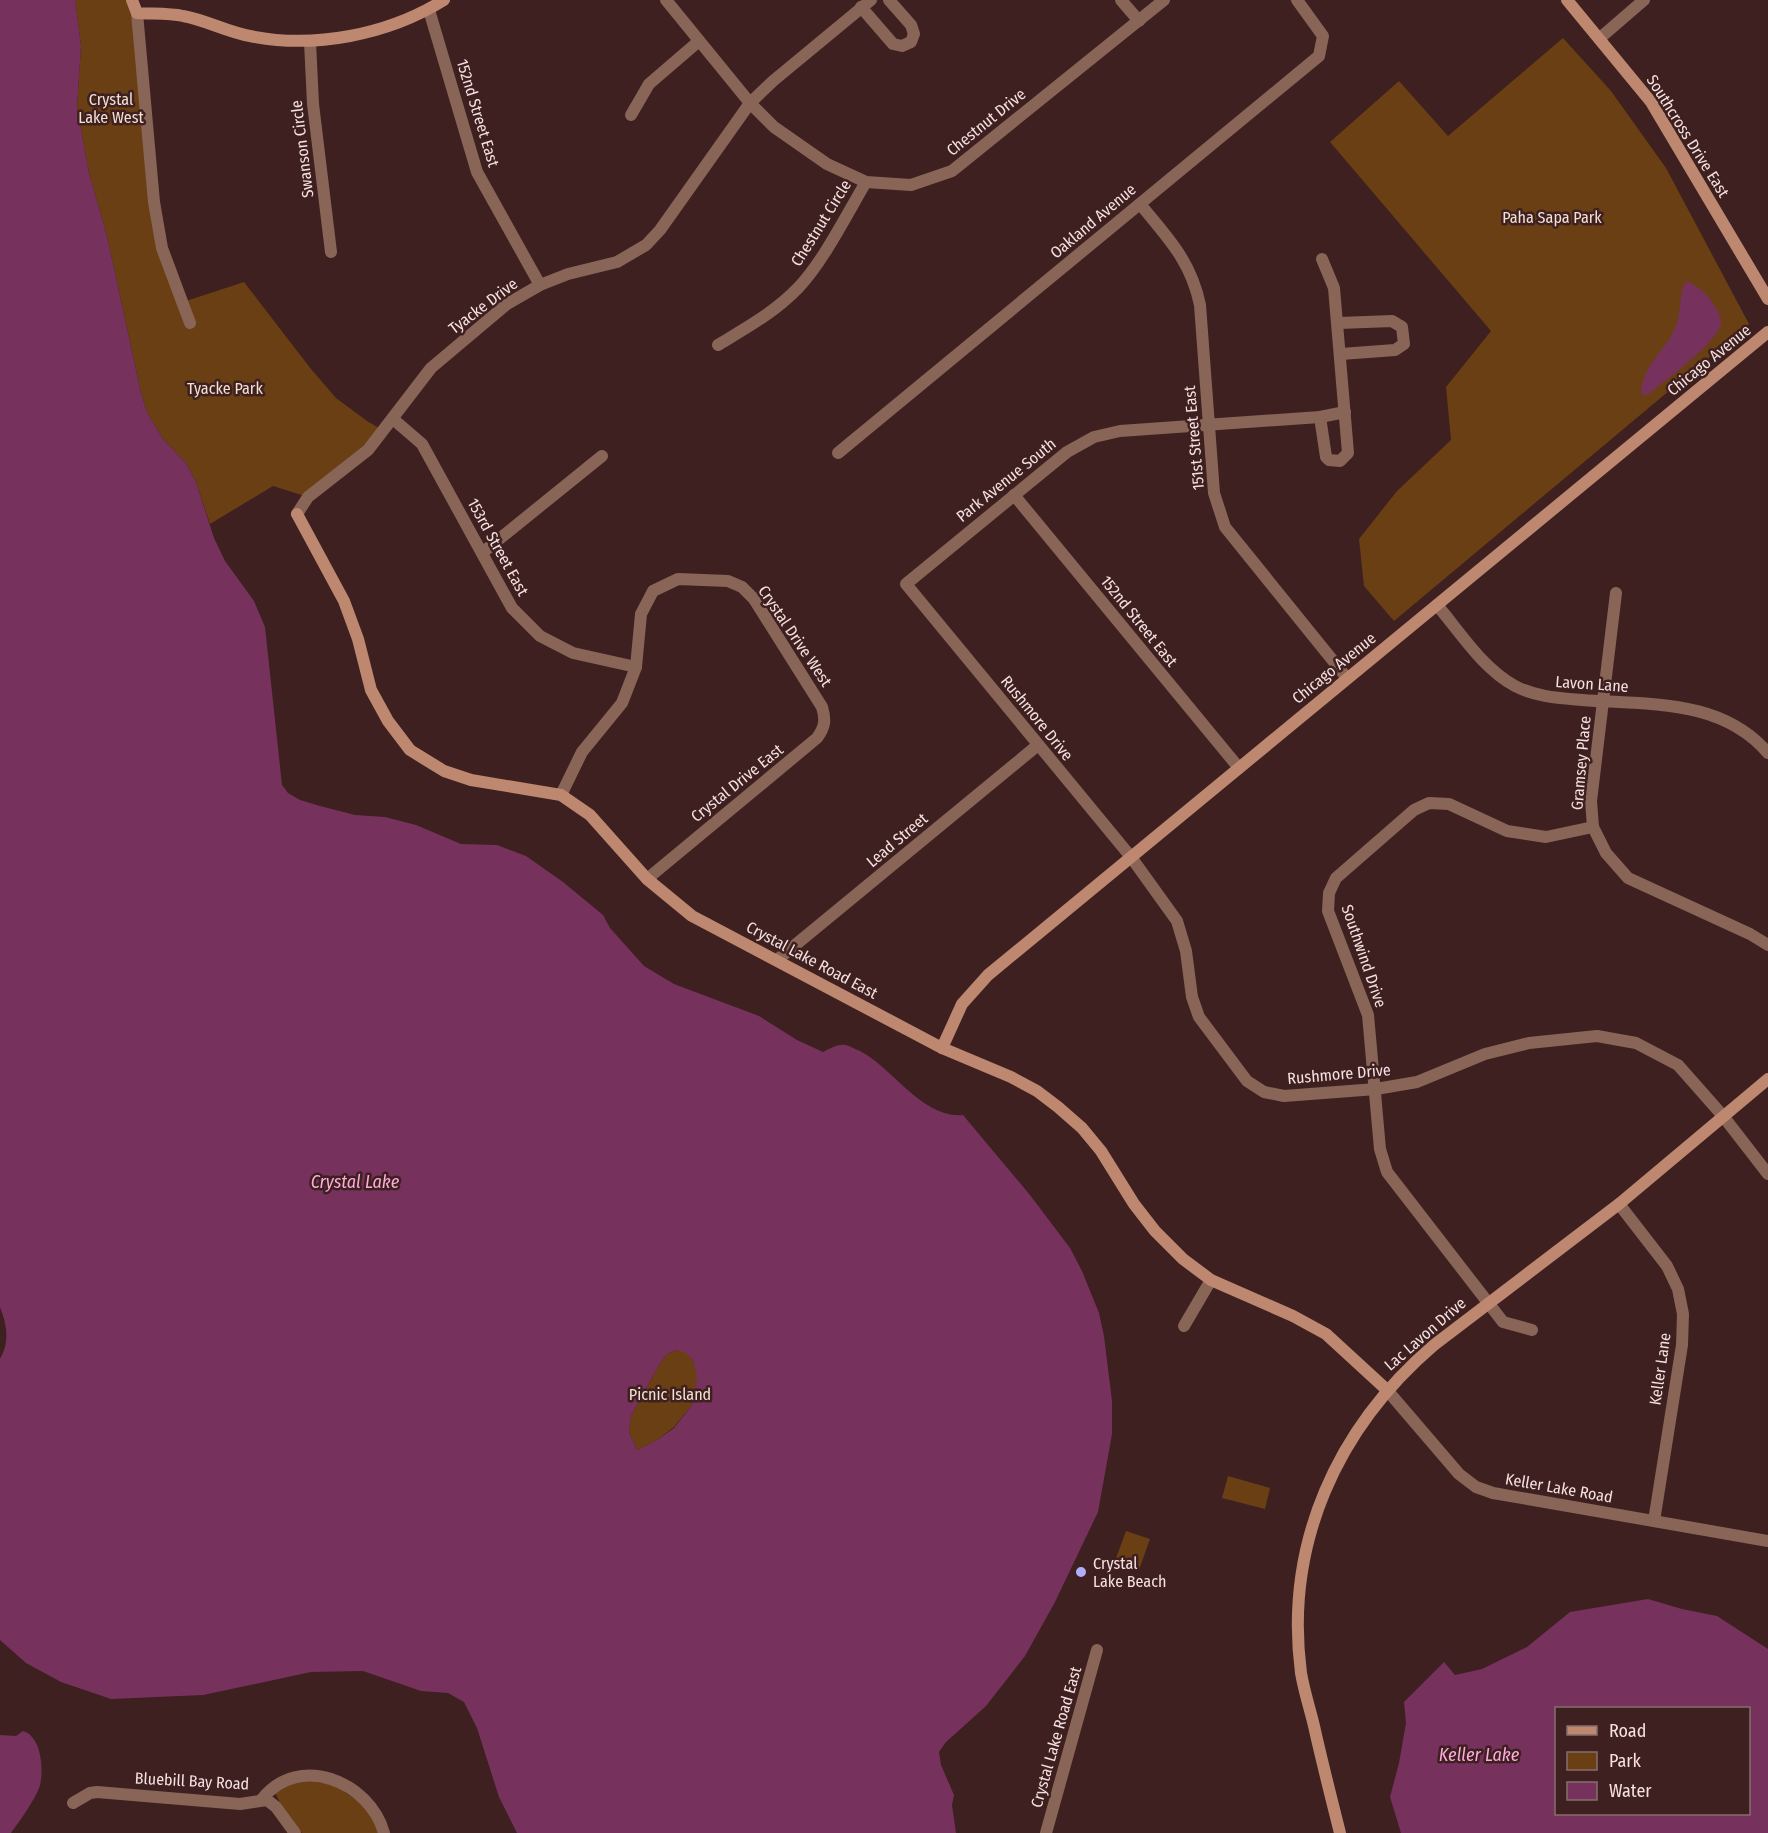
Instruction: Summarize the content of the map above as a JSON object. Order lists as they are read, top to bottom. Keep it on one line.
{"streets":{"street":["152nd Street East","Chestnut Drive","Southcross Drive East","Swanson Circle","Oakland Avenue","Chestnut Circle","Tyacke Drive","Chicago Avenue","151st Street East","Park Avenue South","153rd Street East","Crystal Drive West","Lavon Lane","Rushmore Drive","Gramsey Place","Crystal Drive East","Lead Street","Southwind Drive","Crystal Lake Road East","Lac Lavon Drive","Keller Lane","Keller Lake Road","Bluebill Bay Road"]},"crossings":[["152nd Street East","Tyacke Drive"],["152nd Street East","Chicago Avenue"],["152nd Street East","Park Avenue South"],["Chestnut Drive","Chestnut Circle"],["Chestnut Drive","Tyacke Drive"],["Oakland Avenue","151st Street East"],["Tyacke Drive","153rd Street East"],["Tyacke Drive","Crystal Lake Road East"],["Chicago Avenue","151st Street East"],["Chicago Avenue","Lavon Lane"],["Chicago Avenue","Rushmore Drive"],["Chicago Avenue","Crystal Lake Road East"],["151st Street East","Park Avenue South"],["Park Avenue South","Rushmore Drive"],["153rd Street East","Crystal Drive West"],["Crystal Drive West","Crystal Drive East"],["Crystal Drive West","Crystal Lake Road East"],["Lavon Lane","Gramsey Place"],["Rushmore Drive","Lead Street"],["Rushmore Drive","Southwind Drive"],["Rushmore Drive","Lac Lavon Drive"],["Gramsey Place","Southwind Drive"],["Crystal Drive East","Crystal Lake Road East"],["Lead Street","Crystal Lake Road East"],["Southwind Drive","Lac Lavon Drive"],["Crystal Lake Road East","Lac Lavon Drive"],["Crystal Lake Road East","Keller Lake Road"],["Lac Lavon Drive","Keller Lane"],["Lac Lavon Drive","Keller Lake Road"],["Keller Lane","Keller Lake Road"]],"water":["Crystal Lake","Keller Lake"],"parks":["Crystal Lake West","Paha Sapa Park","Tyacke Park","Picnic Island"],"places":["Crystal Lake Beach"],"legend":["Road","Park","Water"]}
